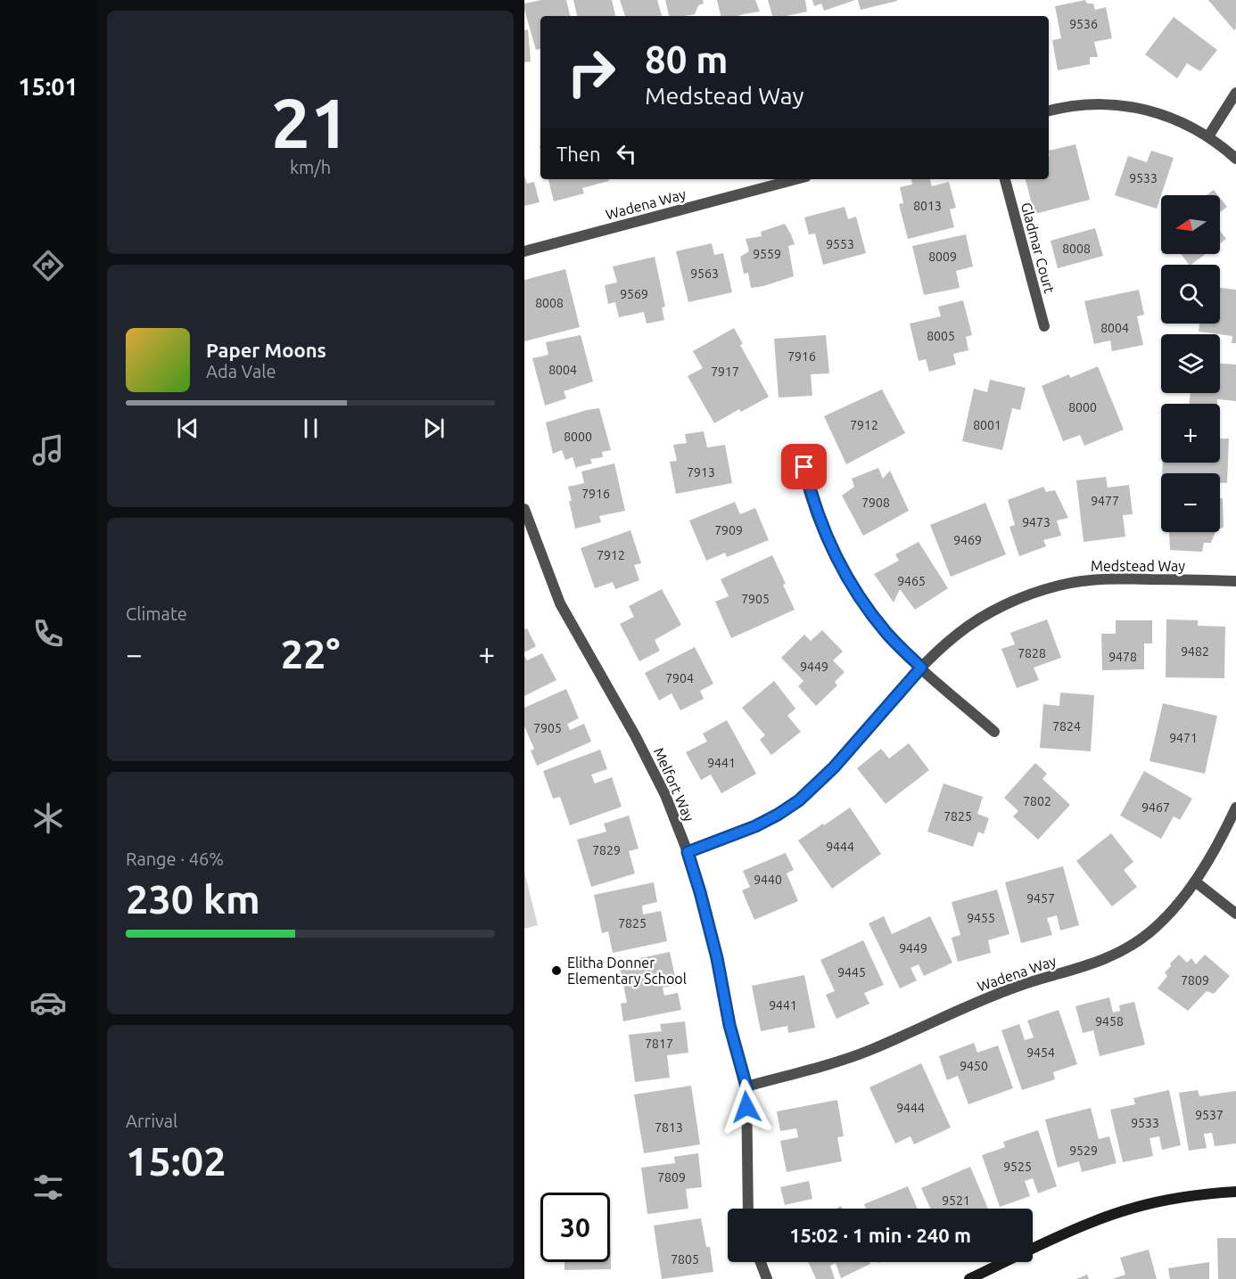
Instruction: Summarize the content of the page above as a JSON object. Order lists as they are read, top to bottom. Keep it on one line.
{"streets":{"street":["Wadena Way","Gladmar Court","Medstead Way","Melfort Way"]},"crossings":[["Wadena Way","Melfort Way"],["Medstead Way","Melfort Way"]],"places":["Elitha Donner Elementary School"],"house_numbers":["9536","9533","8013","9553","8008","9559","8009","9563","9569","8008","8004","8005","7916","8004","7917","8000","7912","8001","8000","7913","7916","9477","7908","9473","7909","9469","7912","9465","7905","9482","7828","9478","9449","7904","7824","7905","9471","9441","7802","9467","7825","9444","7829","9440","9457","9455","7825","9449","9445","7809","9441","9458","7817","9454","9450","9444","9537","9533","7813","9529","9525","7809","9521","7805"],"north":"left","page":{"tabs":"15:01","tile":[["21","km/h"],"Climate",["Range · 46%","230 km"],["Arrival","15:02"]],"turn":["80 m","Medstead Way"],"then":"Then","map_buttons":["+","−"],"song":["Paper Moons","Ada Vale"],"heat":["−","22°","+"],"limit":"30","trip":"15:02 · 1 min · 240 m"}}
